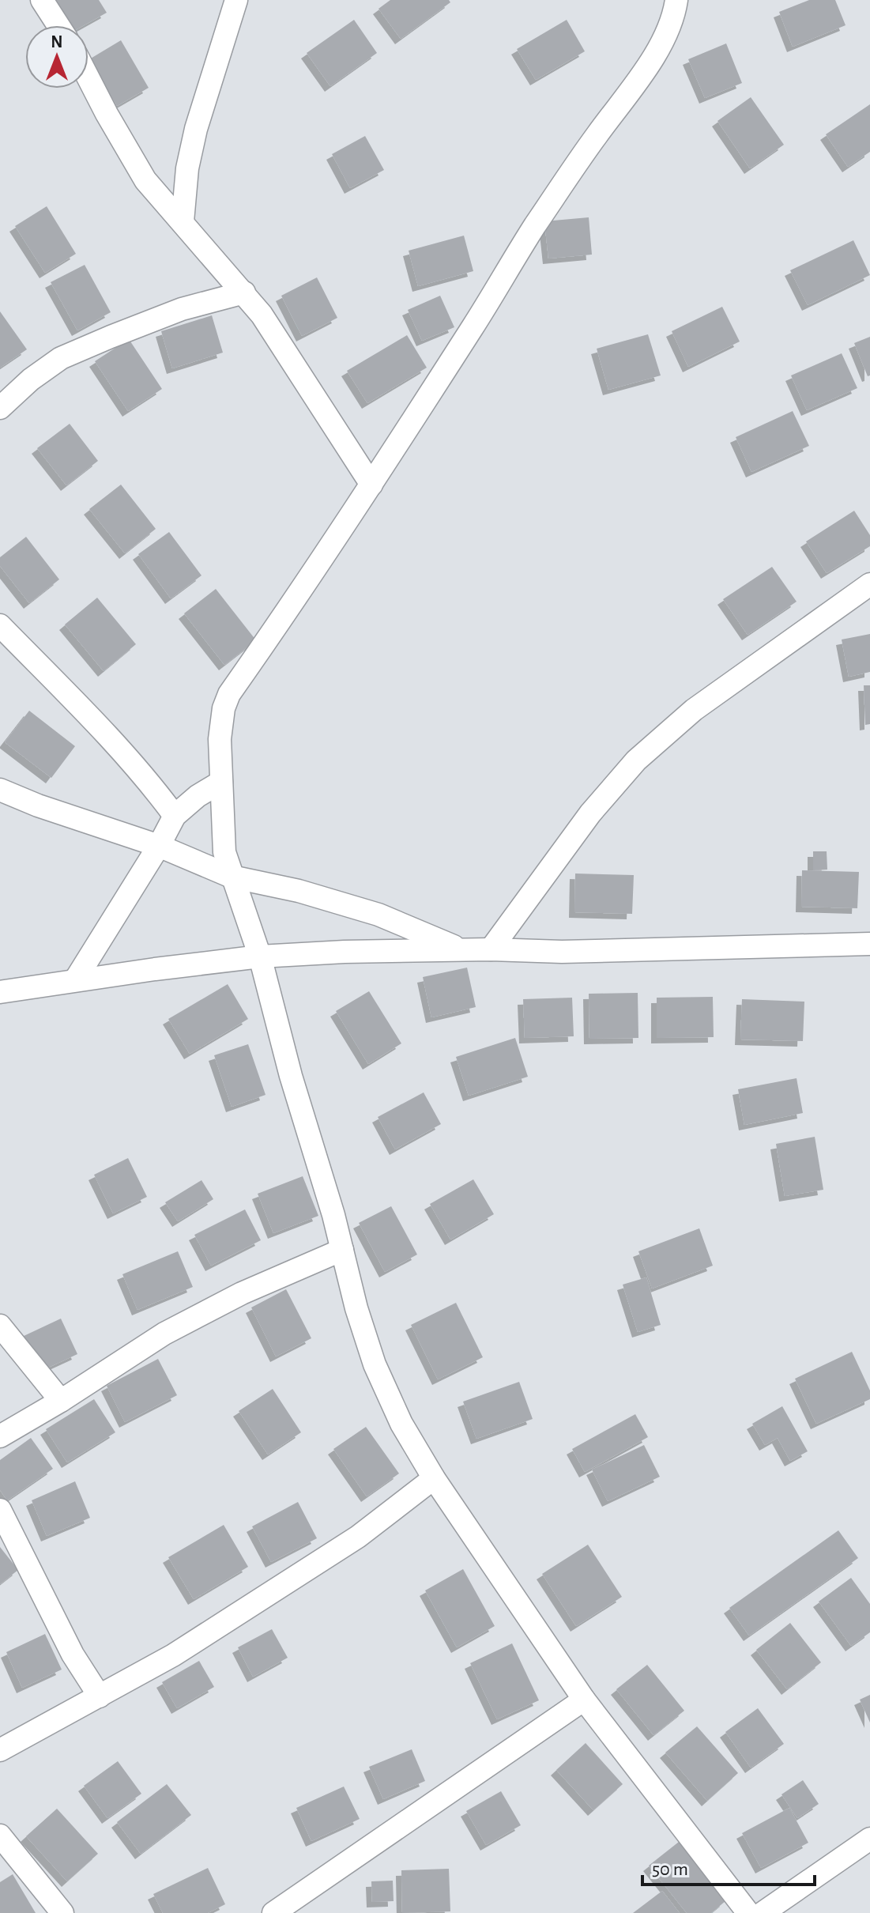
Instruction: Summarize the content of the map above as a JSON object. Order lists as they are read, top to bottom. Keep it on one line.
{"scale_bar":"50 m","north":"top"}
